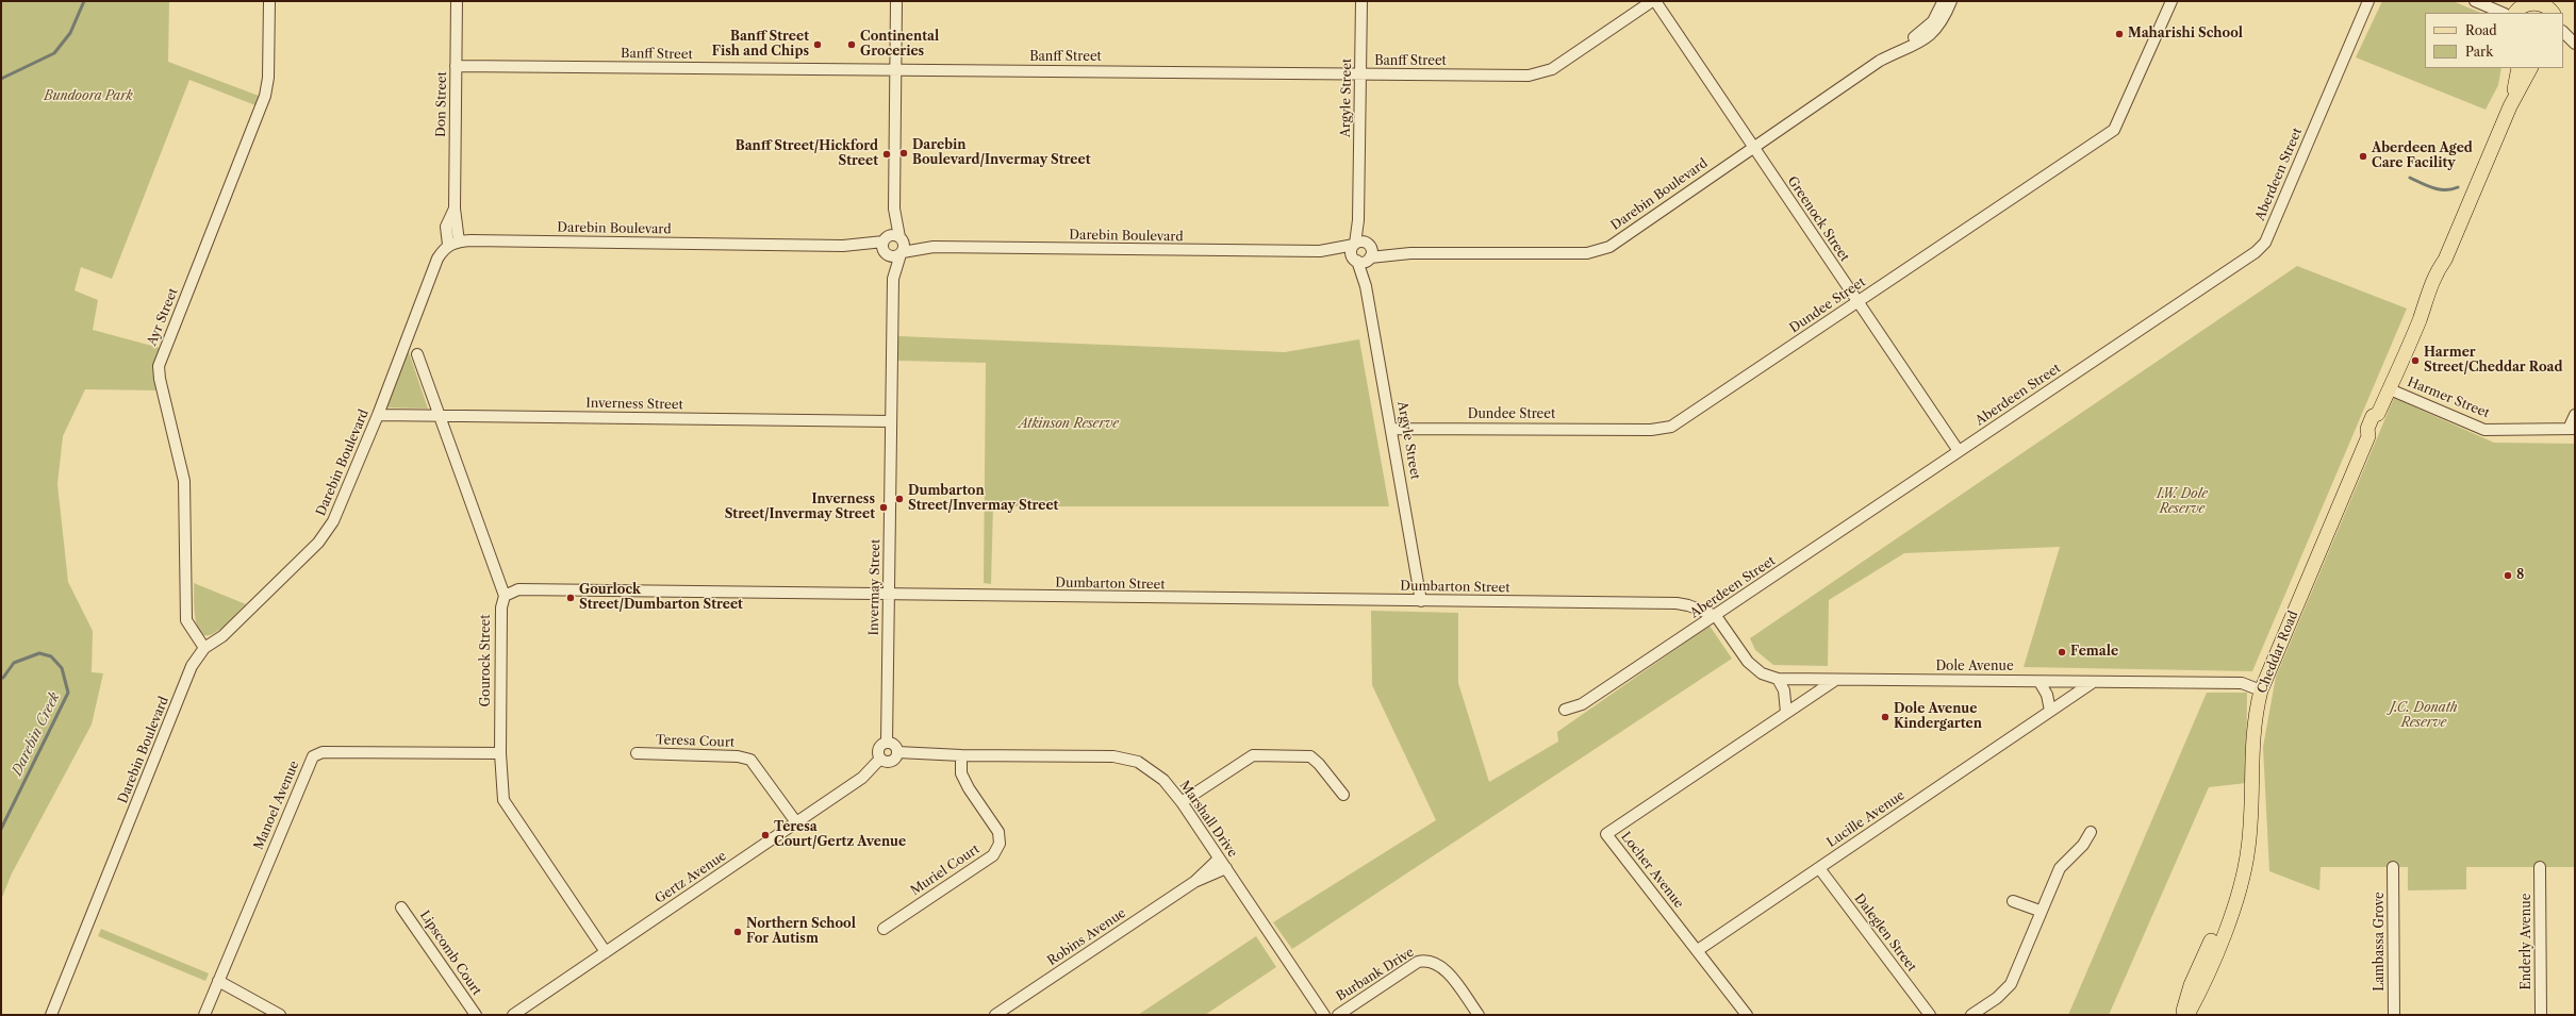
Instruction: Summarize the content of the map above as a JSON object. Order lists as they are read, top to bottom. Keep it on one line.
{"streets":{"main road":["Cheddar Road"],"street":["Banff Street","Argyle Street","Don Street","Aberdeen Street","Darebin Boulevard","Greenock Street","Dundee Street","Ayr Street","Harmer Street","Inverness Street","Dumbarton Street","Invermay Street","Gourock Street","Dole Avenue","Teresa Court","Manoel Avenue","Marshall Drive","Lucille Avenue","Muriel Court","Locher Avenue","Gertz Avenue","Daleglen Street","Robins Avenue","Lambassa Grove","Enderly Avenue","Lipscomb Court","Burbank Drive"]},"crossings":[["Banff Street","Argyle Street"],["Banff Street","Don Street"],["Banff Street","Greenock Street"],["Banff Street","Invermay Street"],["Argyle Street","Darebin Boulevard"],["Argyle Street","Dundee Street"],["Argyle Street","Dumbarton Street"],["Don Street","Darebin Boulevard"],["Aberdeen Street","Greenock Street"],["Aberdeen Street","Dumbarton Street"],["Aberdeen Street","Dole Avenue"],["Darebin Boulevard","Greenock Street"],["Darebin Boulevard","Ayr Street"],["Darebin Boulevard","Inverness Street"],["Darebin Boulevard","Invermay Street"],["Greenock Street","Dundee Street"],["Harmer Street","Cheddar Road"],["Inverness Street","Invermay Street"],["Inverness Street","Gourock Street"],["Dumbarton Street","Invermay Street"],["Dumbarton Street","Gourock Street"],["Dumbarton Street","Dole Avenue"],["Invermay Street","Marshall Drive"],["Invermay Street","Gertz Avenue"],["Cheddar Road","Dole Avenue"],["Gourock Street","Manoel Avenue"],["Gourock Street","Gertz Avenue"],["Dole Avenue","Lucille Avenue"],["Dole Avenue","Locher Avenue"],["Teresa Court","Gertz Avenue"],["Marshall Drive","Muriel Court"],["Marshall Drive","Gertz Avenue"],["Marshall Drive","Robins Avenue"],["Lucille Avenue","Locher Avenue"],["Lucille Avenue","Daleglen Street"]],"water":["Darebin Creek"],"parks":["Bundoora Park","Atkinson Reserve","I.W. Dole Reserve","J.C. Donath Reserve"],"places":["Maharishi School","Banff Street Fish and Chips","Continental Groceries","Darebin Boulevard/Invermay Street","Banff Street/Hickford Street","Aberdeen Aged Care Facility","Harmer Street/Cheddar Road","Dumbarton Street/Invermay Street","Inverness Street/Invermay Street","8","Gourlock Street/Dumbarton Street","Female","Dole Avenue Kindergarten","Teresa Court/Gertz Avenue","Northern School For Autism"],"legend":["Road","Park"]}
